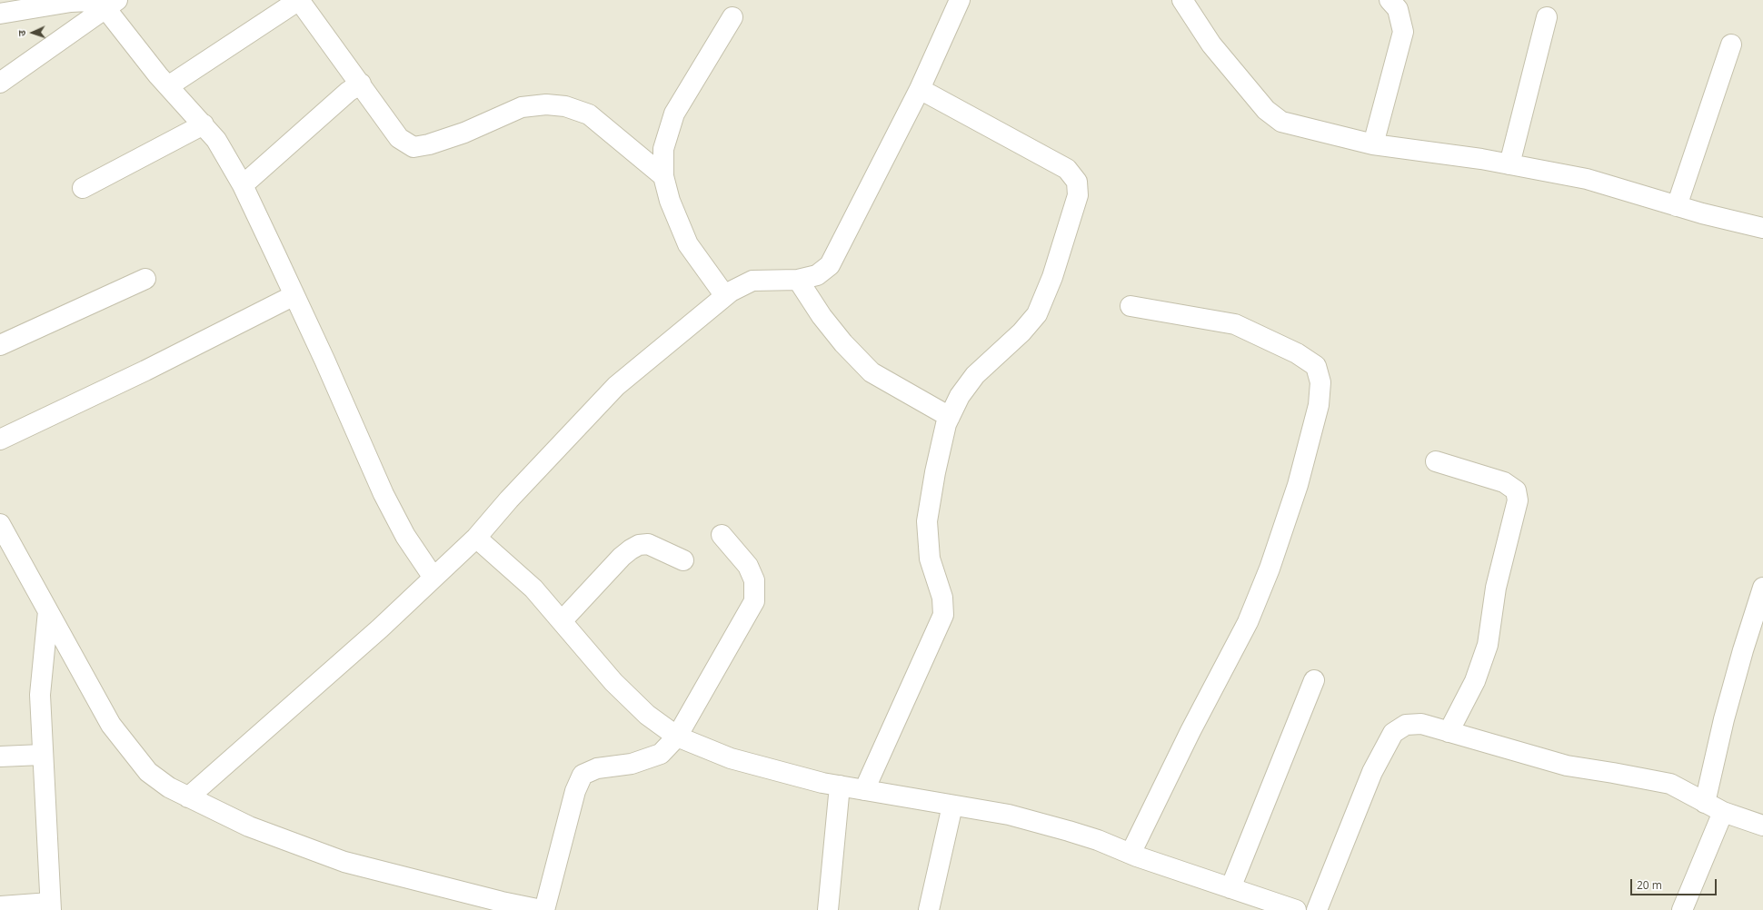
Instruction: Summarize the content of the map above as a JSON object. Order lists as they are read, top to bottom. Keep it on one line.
{"scale_bar":"20 m","north":"left"}
